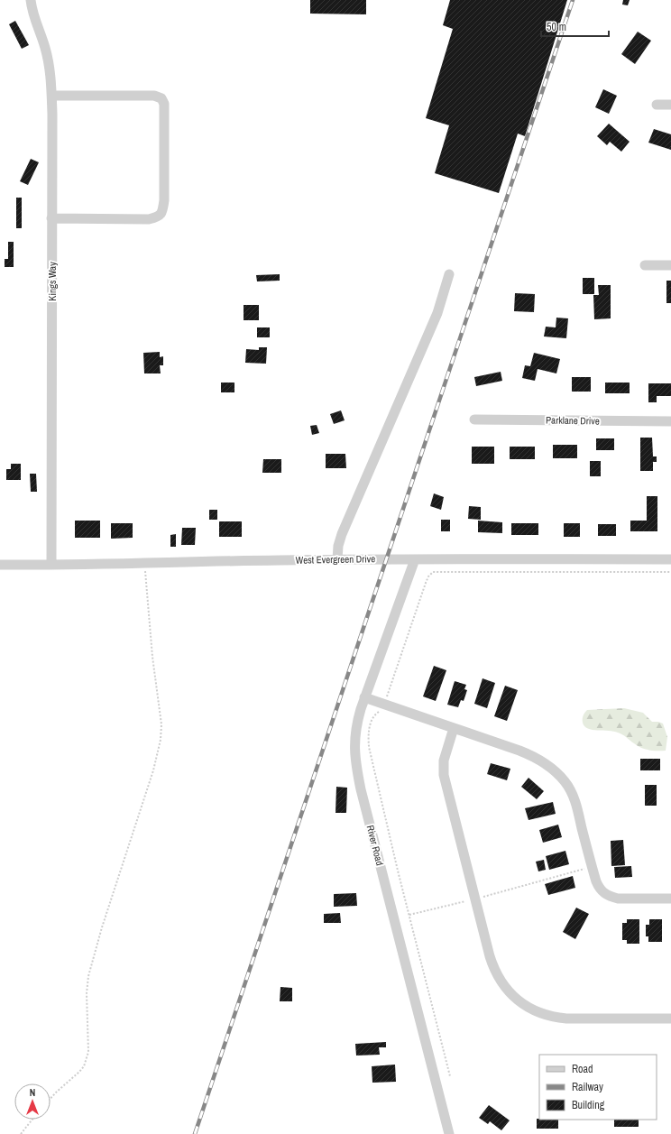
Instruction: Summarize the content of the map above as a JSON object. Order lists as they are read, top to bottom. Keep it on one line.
{"streets":{"street":["Kings Way","Parklane Drive","West Evergreen Drive","River Road"]},"crossings":[["Kings Way","West Evergreen Drive"],["West Evergreen Drive","River Road"]],"legend":["Road","Railway","Building"],"scale_bar":"50 m","north":"top"}
